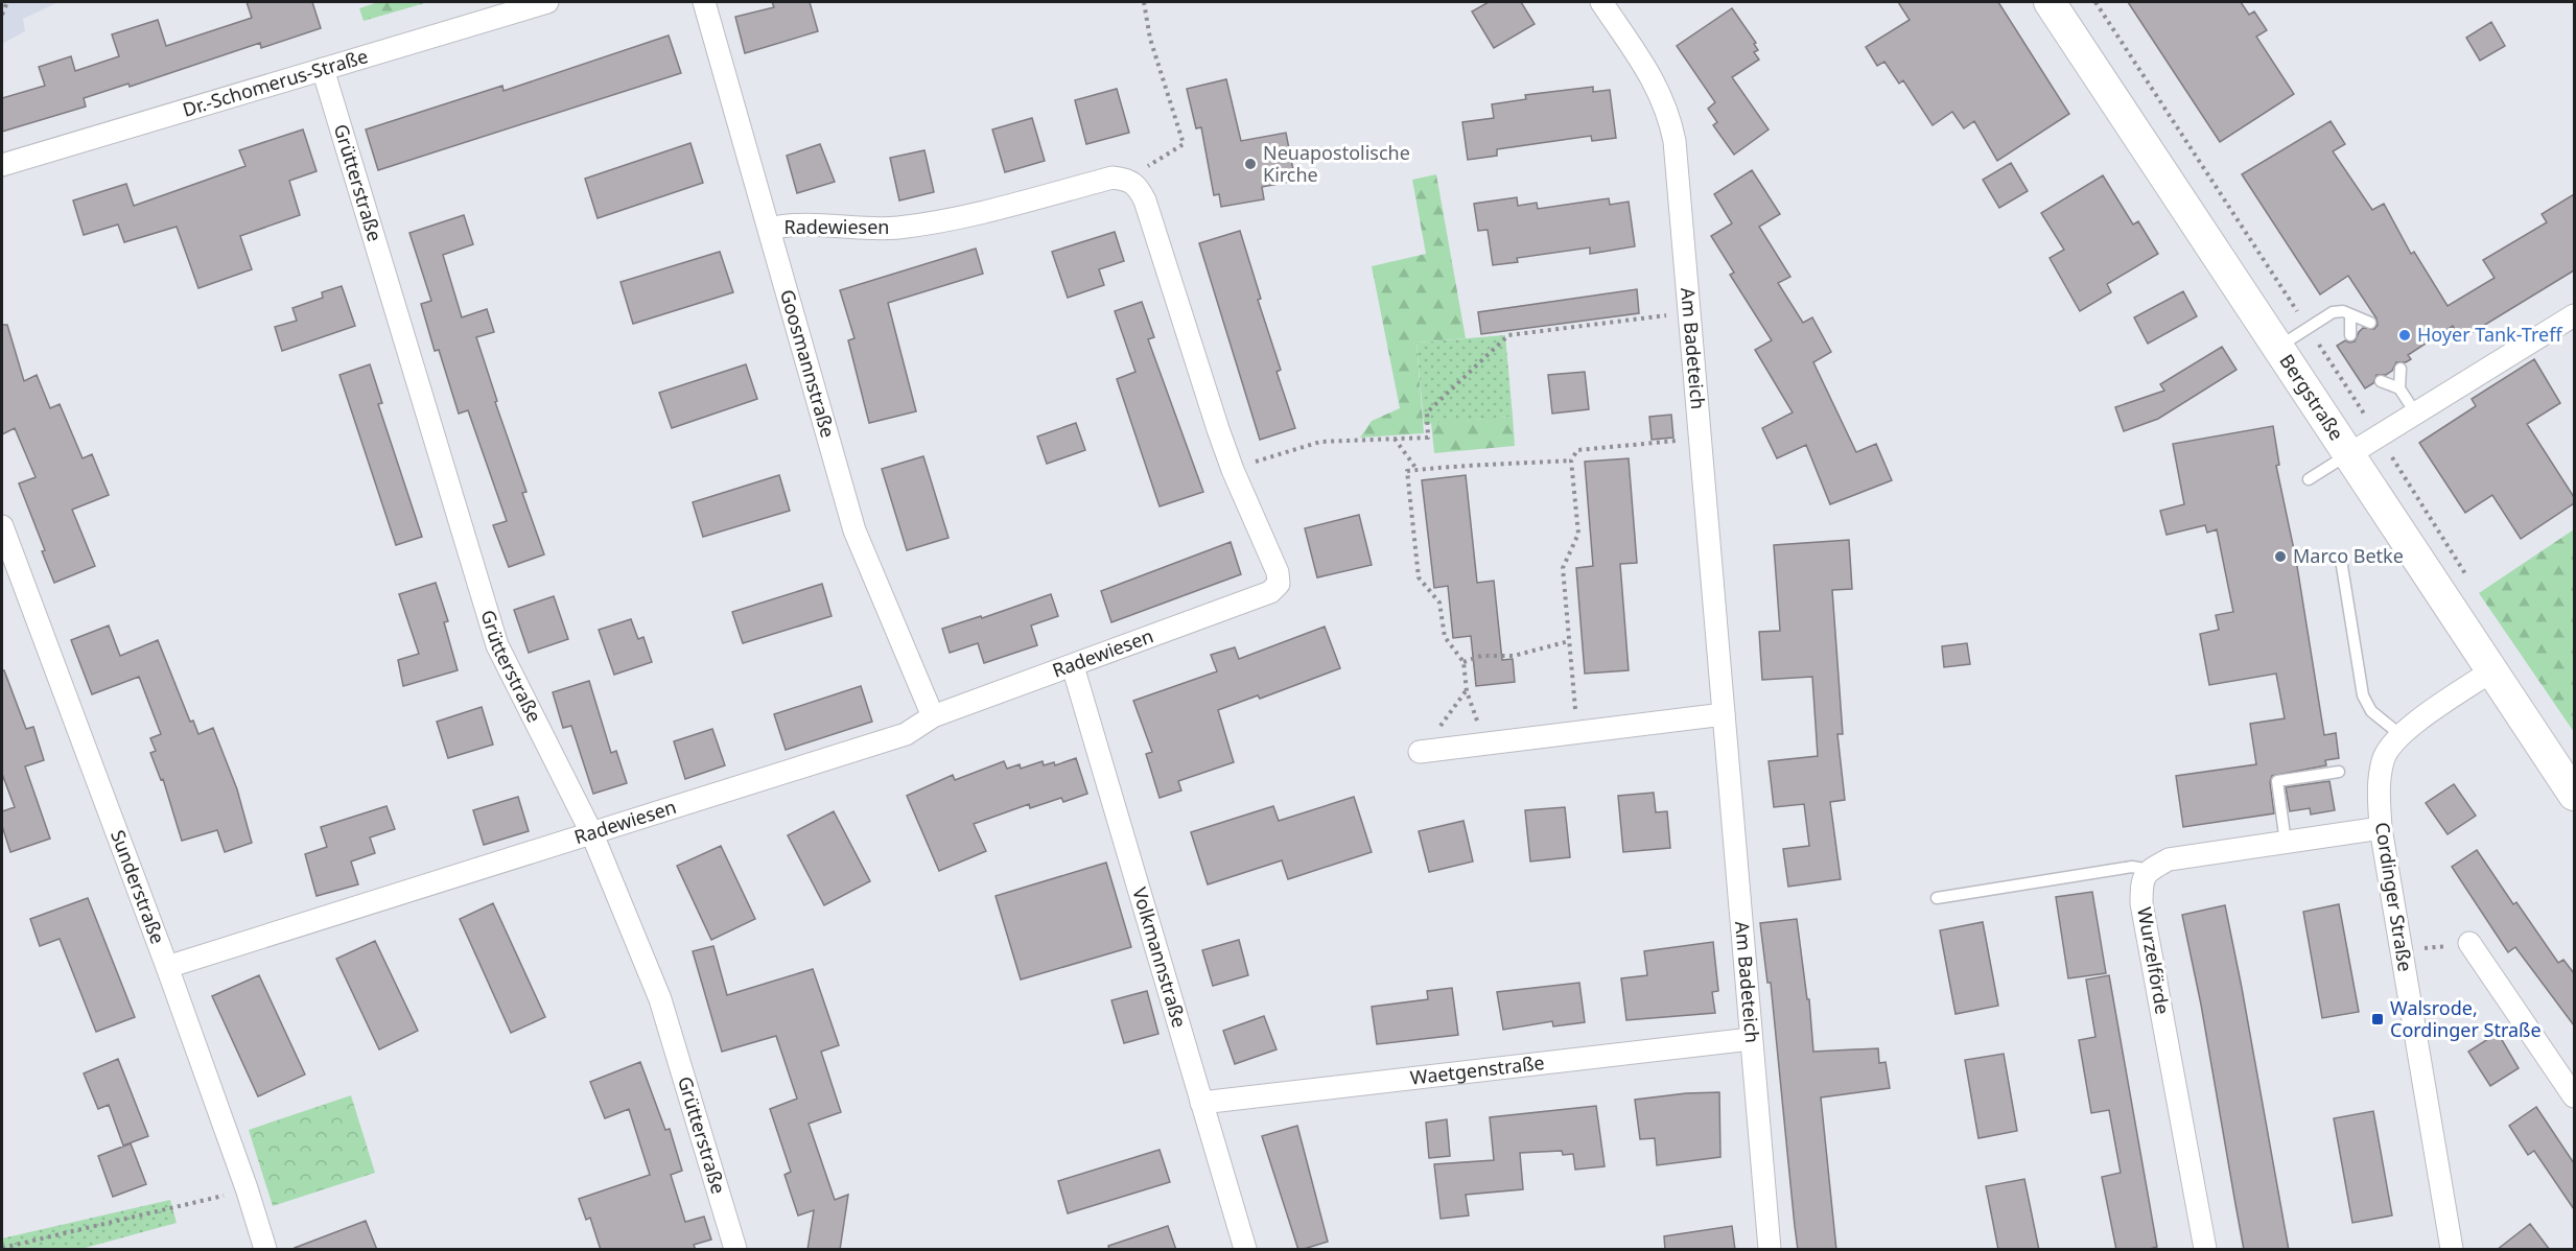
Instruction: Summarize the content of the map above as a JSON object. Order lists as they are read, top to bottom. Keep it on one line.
{"streets":{"main road":["Bergstraße"],"street":["Dr.-Schomerus-Straße","Grütterstraße","Radewiesen","Am Badeteich","Goosmannstraße","Sunderstraße","Cordinger Straße","Volkmannstraße","Wurzelförde","Waetgenstraße"]},"crossings":[["Dr.-Schomerus-Straße","Grütterstraße"],["Grütterstraße","Radewiesen"],["Radewiesen","Goosmannstraße"],["Radewiesen","Sunderstraße"],["Radewiesen","Volkmannstraße"],["Am Badeteich","Waetgenstraße"],["Bergstraße","Cordinger Straße"],["Volkmannstraße","Waetgenstraße"]],"places":{"other":["Neuapostolische Kirche","Hoyer Tank-Treff","Marco Betke"],"transit":["Walsrode, Cordinger Straße"]}}
